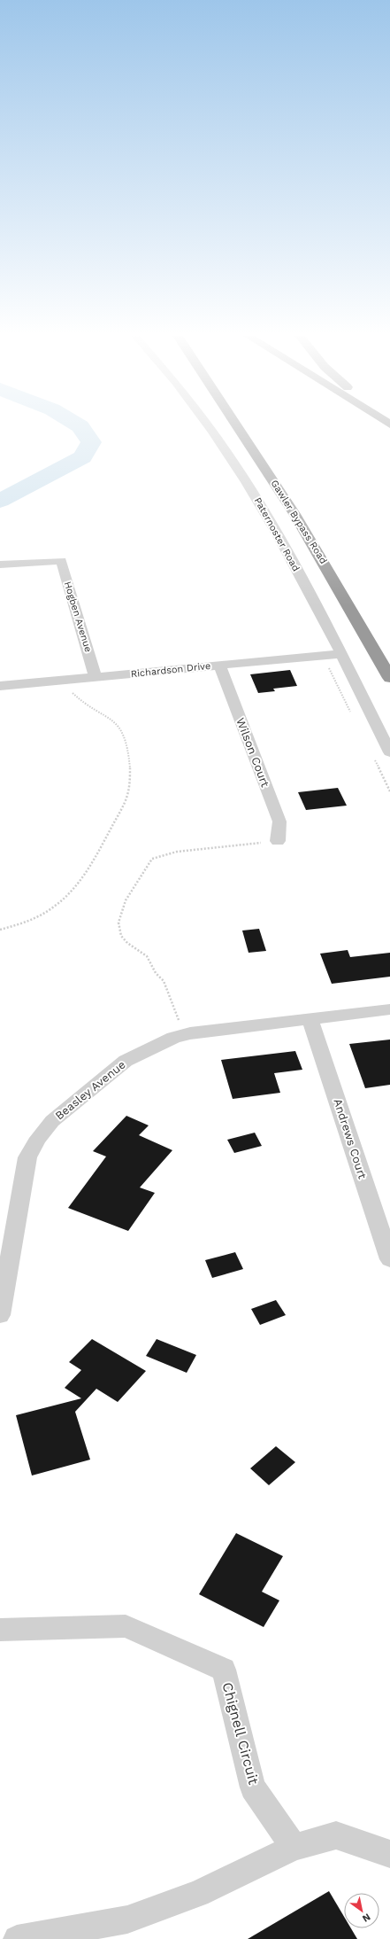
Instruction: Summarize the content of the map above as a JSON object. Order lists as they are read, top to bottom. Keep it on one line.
{"streets":{"highway":["Gawler Bypass Road"],"street":["Paternoster Road","Hogben Avenue","Richardson Drive","Wilson Court","Beasley Avenue","Andrews Court","Chignell Circuit"]},"crossings":[["Paternoster Road","Richardson Drive"],["Hogben Avenue","Richardson Drive"],["Richardson Drive","Wilson Court"],["Beasley Avenue","Andrews Court"]],"north":"bottom right"}
